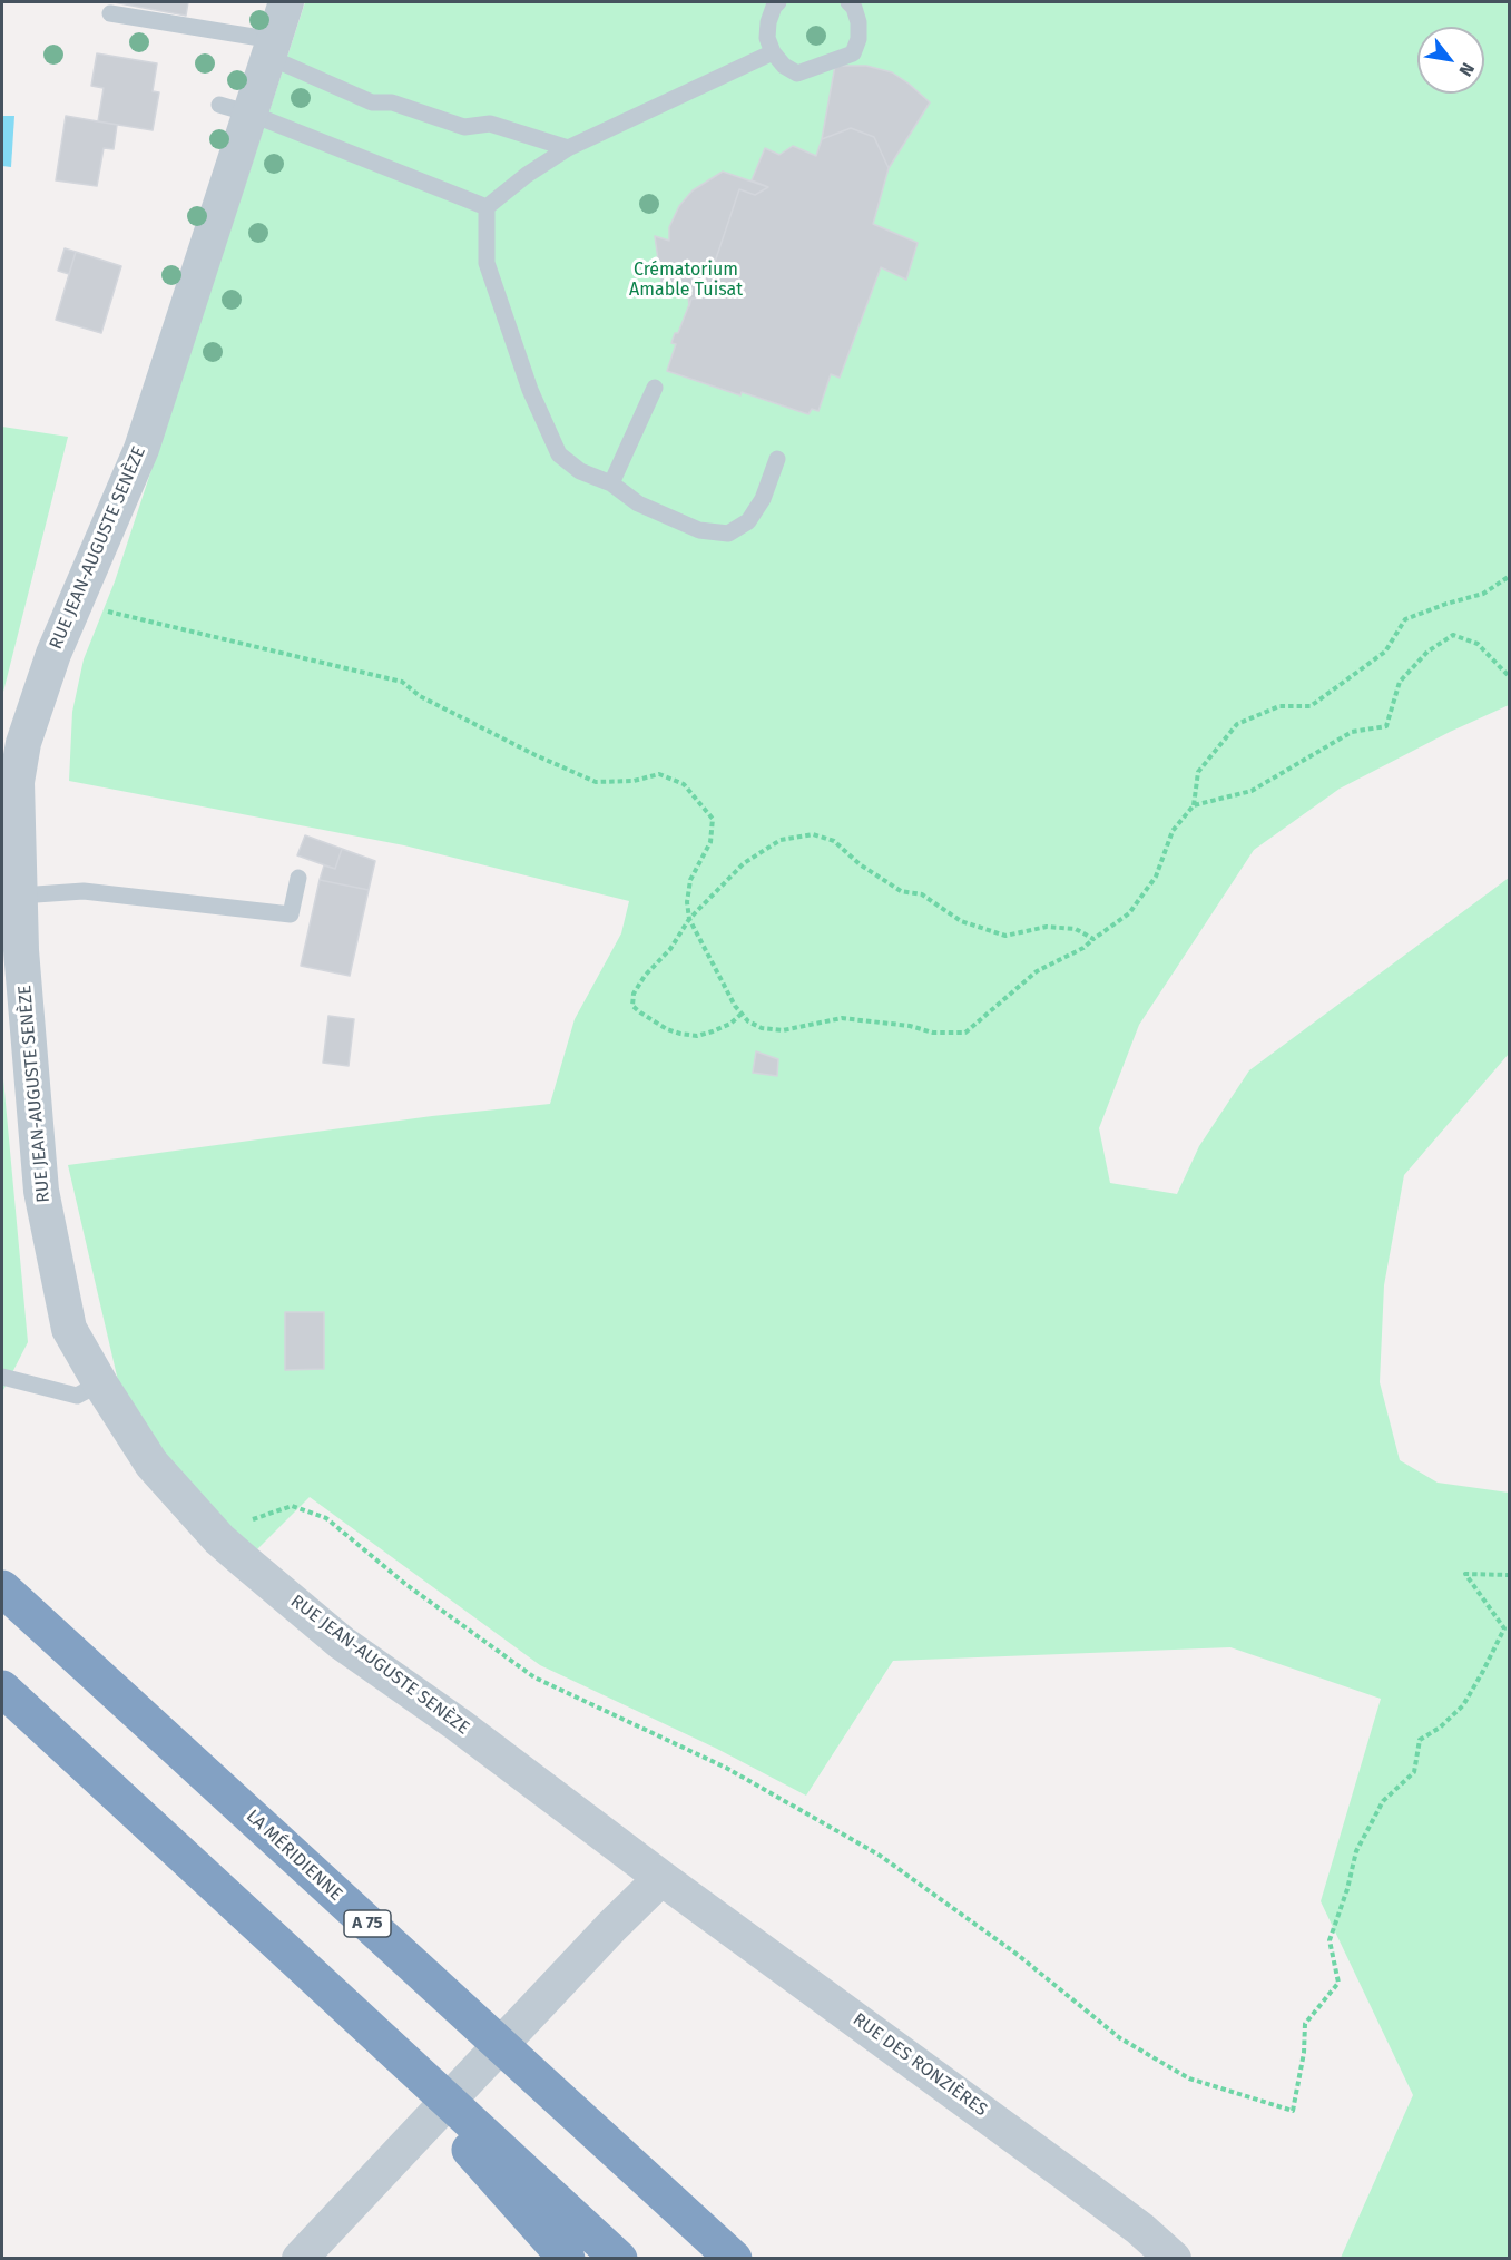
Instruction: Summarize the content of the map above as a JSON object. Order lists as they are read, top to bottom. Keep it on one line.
{"streets":{"highway":["LA MÉRIDIENNE","A 75"],"street":["RUE JEAN-AUGUSTE SENÈZE","RUE DES RONZIÈRES"]},"crossings":[["RUE JEAN-AUGUSTE SENÈZE","RUE DES RONZIÈRES"]],"parks":["Crématorium Amable Tuisat"],"north":"bottom right"}
